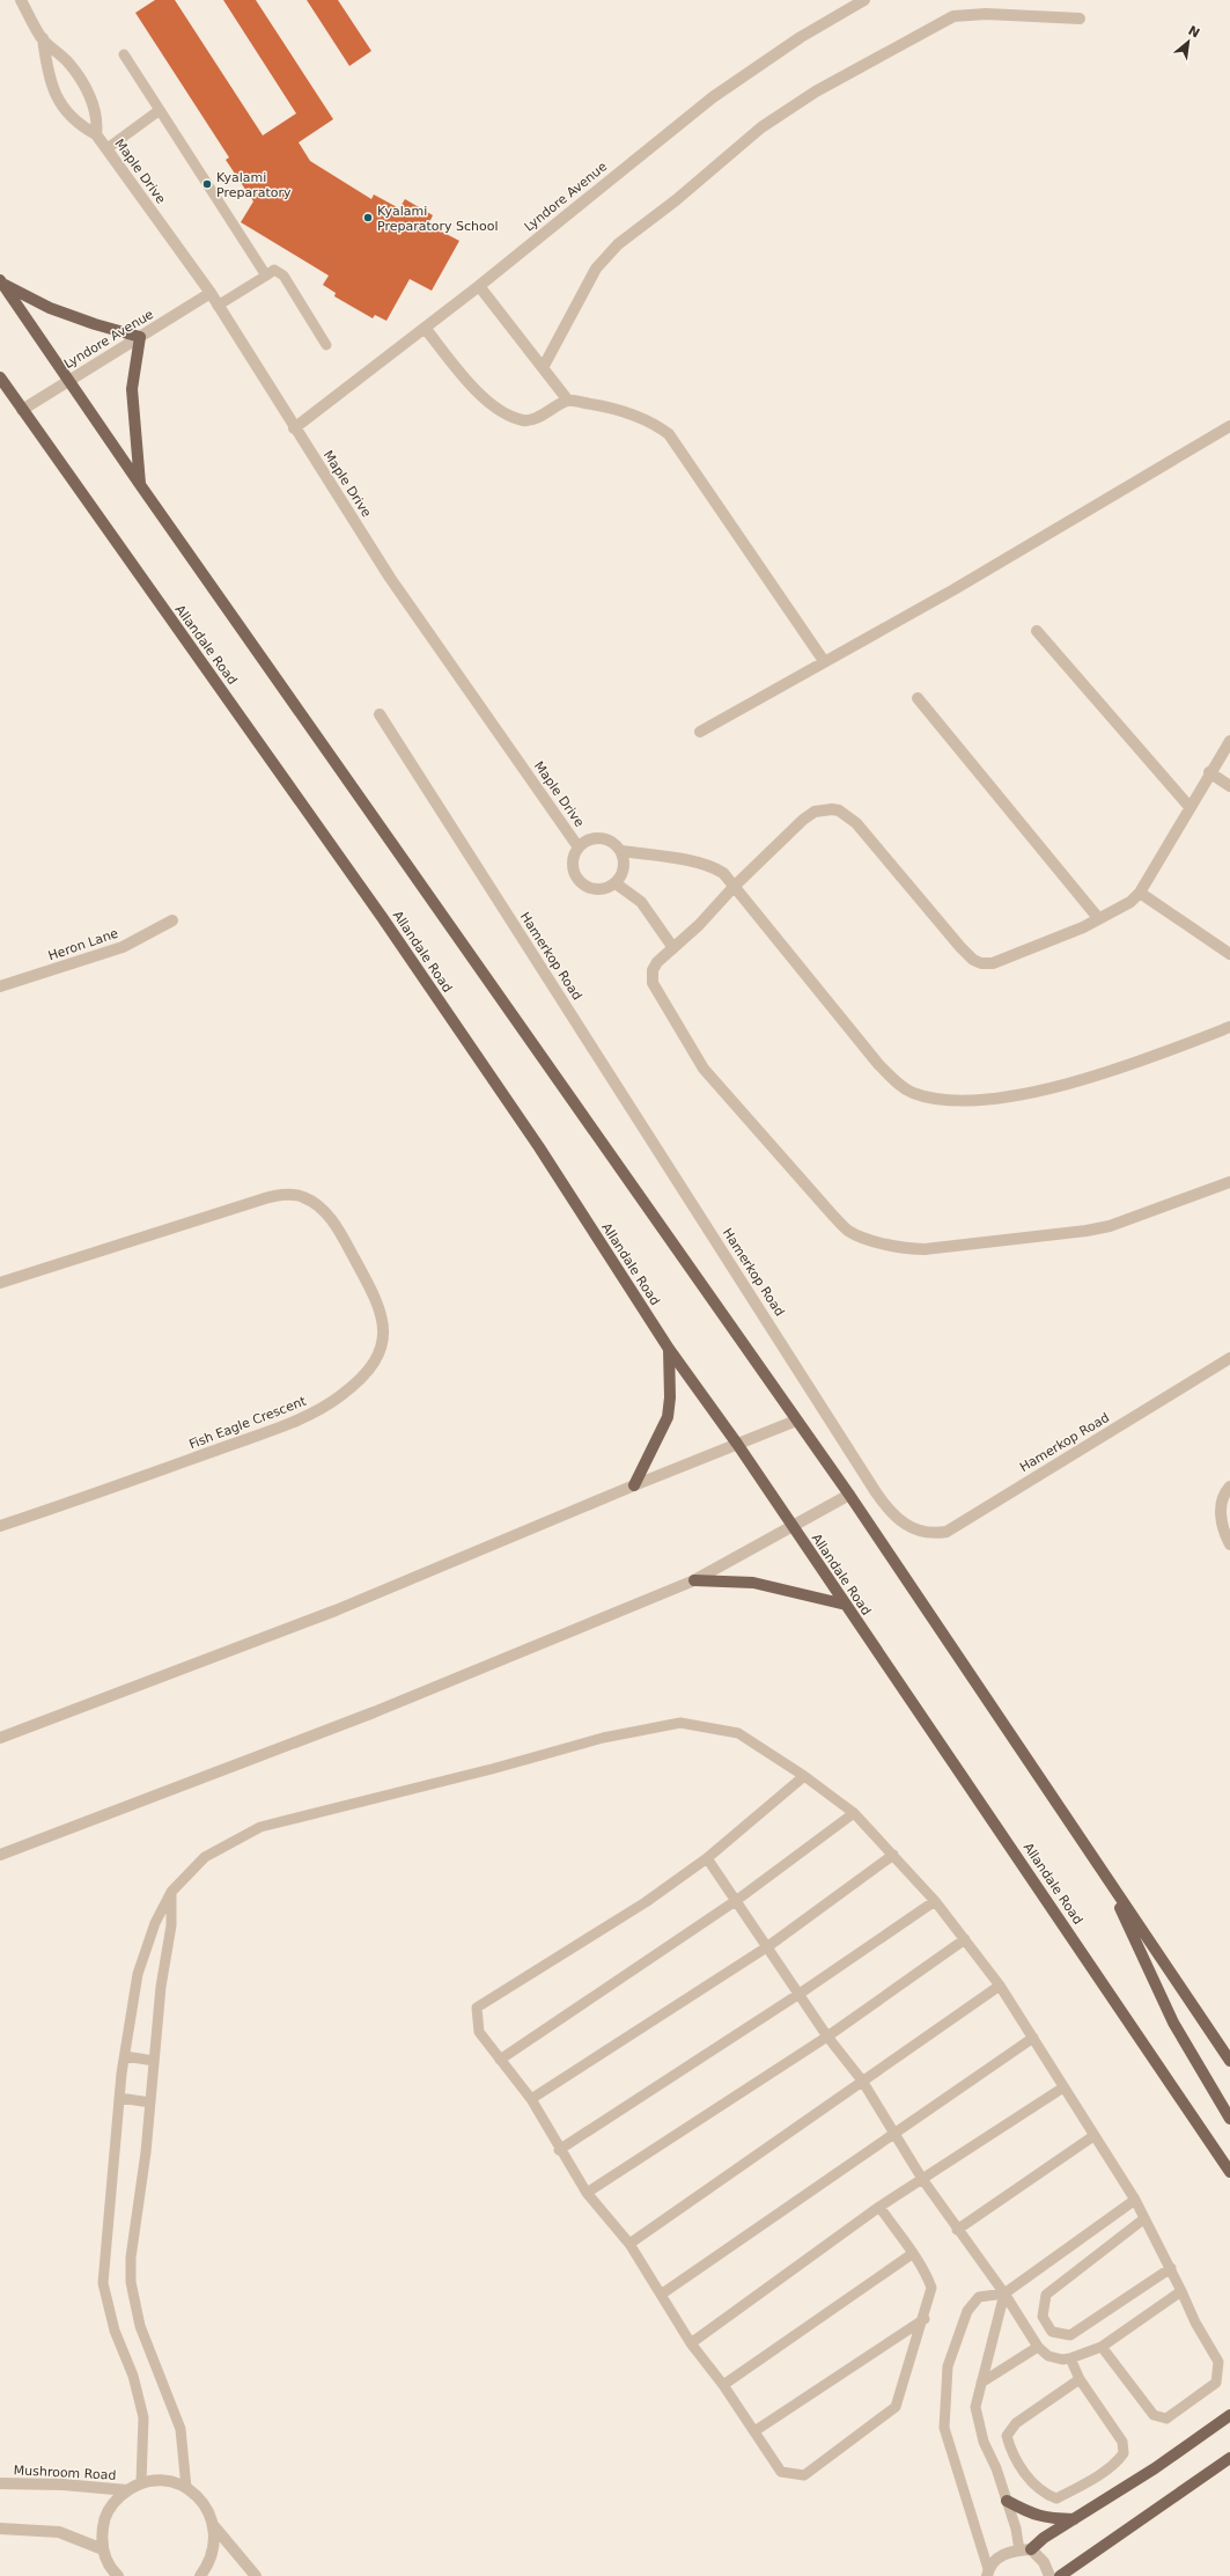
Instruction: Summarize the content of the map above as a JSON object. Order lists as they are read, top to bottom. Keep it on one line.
{"streets":{"main road":["Allandale Road"],"street":["Maple Drive","Lyndore Avenue","Heron Lane","Hamerkop Road","Fish Eagle Crescent","Mushroom Road"]},"crossings":[["Maple Drive","Lyndore Avenue"],["Lyndore Avenue","Allandale Road"]],"places":["Kyalami Preparatory","Kyalami Preparatory School"],"north":"top right"}
